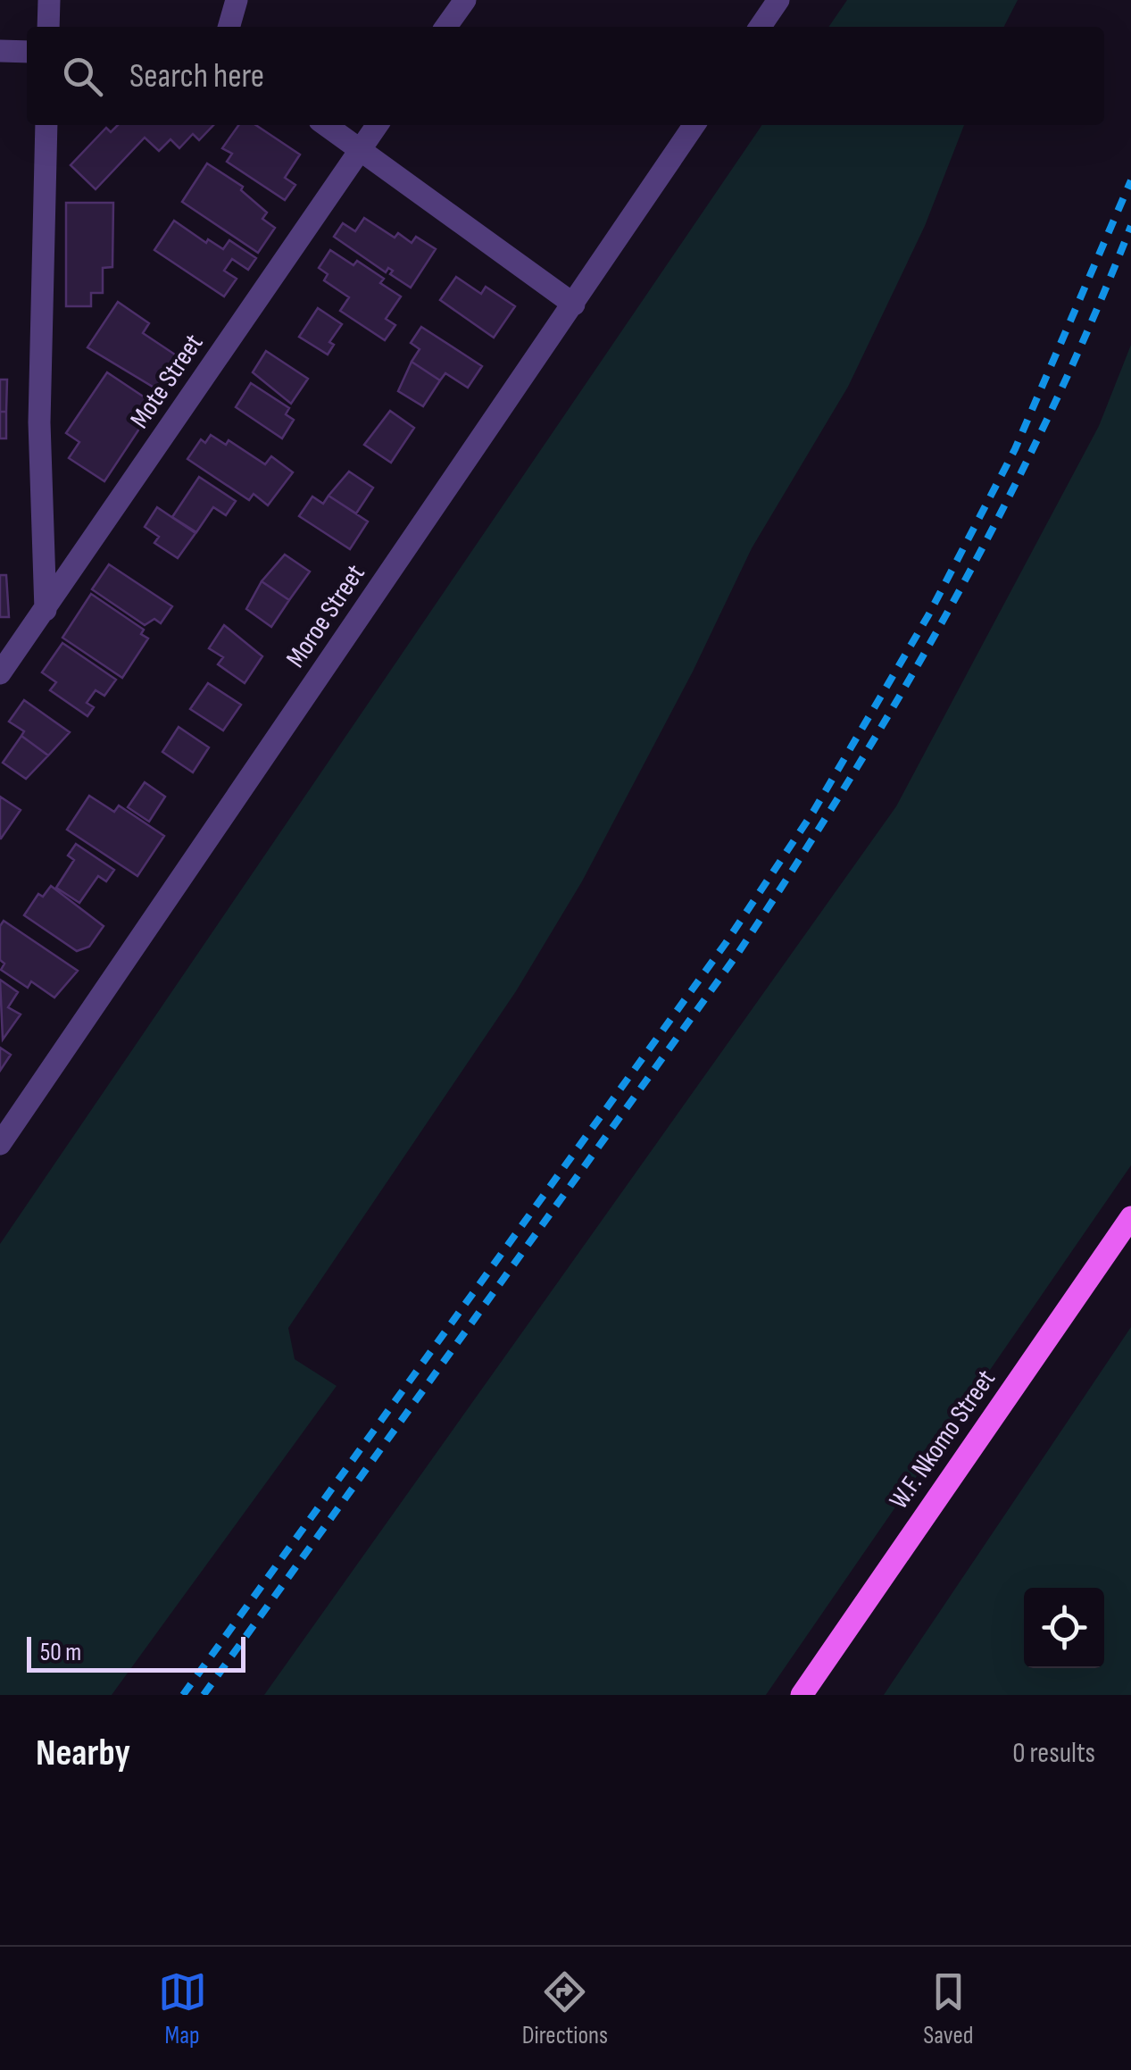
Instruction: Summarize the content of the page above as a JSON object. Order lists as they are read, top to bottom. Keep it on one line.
{"streets":{"main road":["W.F. Nkomo Street"],"street":["Mote Street","Moroe Street"]},"scale_bar":"50 m","page":{"search":"Search here","scale":"50 m","heading":["Nearby","0 results"],"nav":["Map","Directions","Saved"]}}
